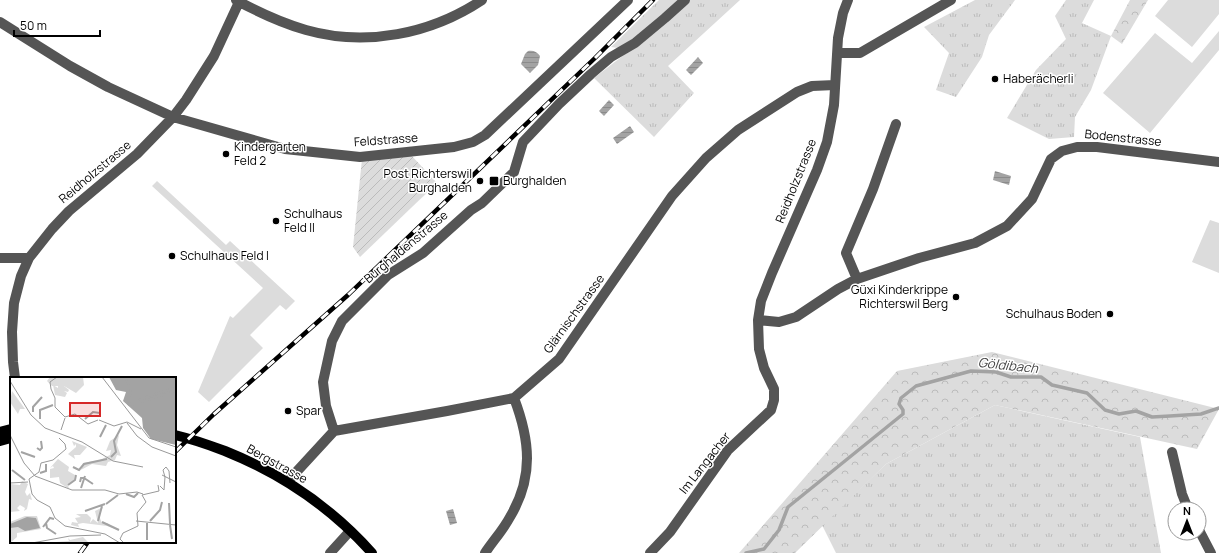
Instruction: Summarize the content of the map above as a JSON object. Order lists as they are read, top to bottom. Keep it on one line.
{"streets":{"main road":["Bergstrasse"],"street":["Bodenstrasse","Feldstrasse","Reidholzstrasse","Burghaldenstrasse","Glärnischstrasse","Im Langacher"]},"crossings":[["Bodenstrasse","Reidholzstrasse"],["Bodenstrasse","Im Langacher"],["Feldstrasse","Reidholzstrasse"],["Reidholzstrasse","Glärnischstrasse"],["Reidholzstrasse","Im Langacher"],["Burghaldenstrasse","Glärnischstrasse"]],"water":["Göldibach"],"places":{"other":["Haberächerli","Kindergarten Feld 2","Post Richterswil Burghalden","Schulhaus Feld II","Schulhaus Feld I","Güxi Kinderkrippe Richterswil Berg","Schulhaus Boden","Spar"],"transit":["Burghalden"]},"scale_bar":"50 m","north":"top"}
